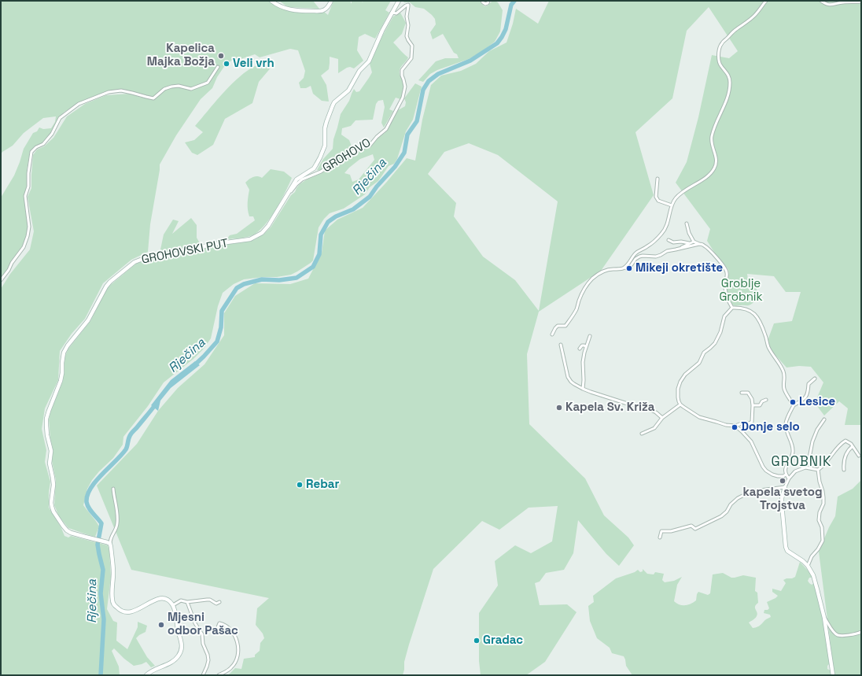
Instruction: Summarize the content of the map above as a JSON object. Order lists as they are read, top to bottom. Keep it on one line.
{"streets":{"main road":["GROHOVSKI PUT"],"street":["GROHOVO"]},"crossings":[["GROHOVO","GROHOVSKI PUT"]],"districts":["GROBNIK"],"water":["Rječina"],"parks":["Groblje Grobnik"],"places":["Kapelica Majka Božja","Veli vrh","Mikeji okretište","Lesice","Kapela Sv. Križa","Donje selo","kapela svetog Trojstva","Rebar","Mjesni odbor Pašac","Gradac"]}
